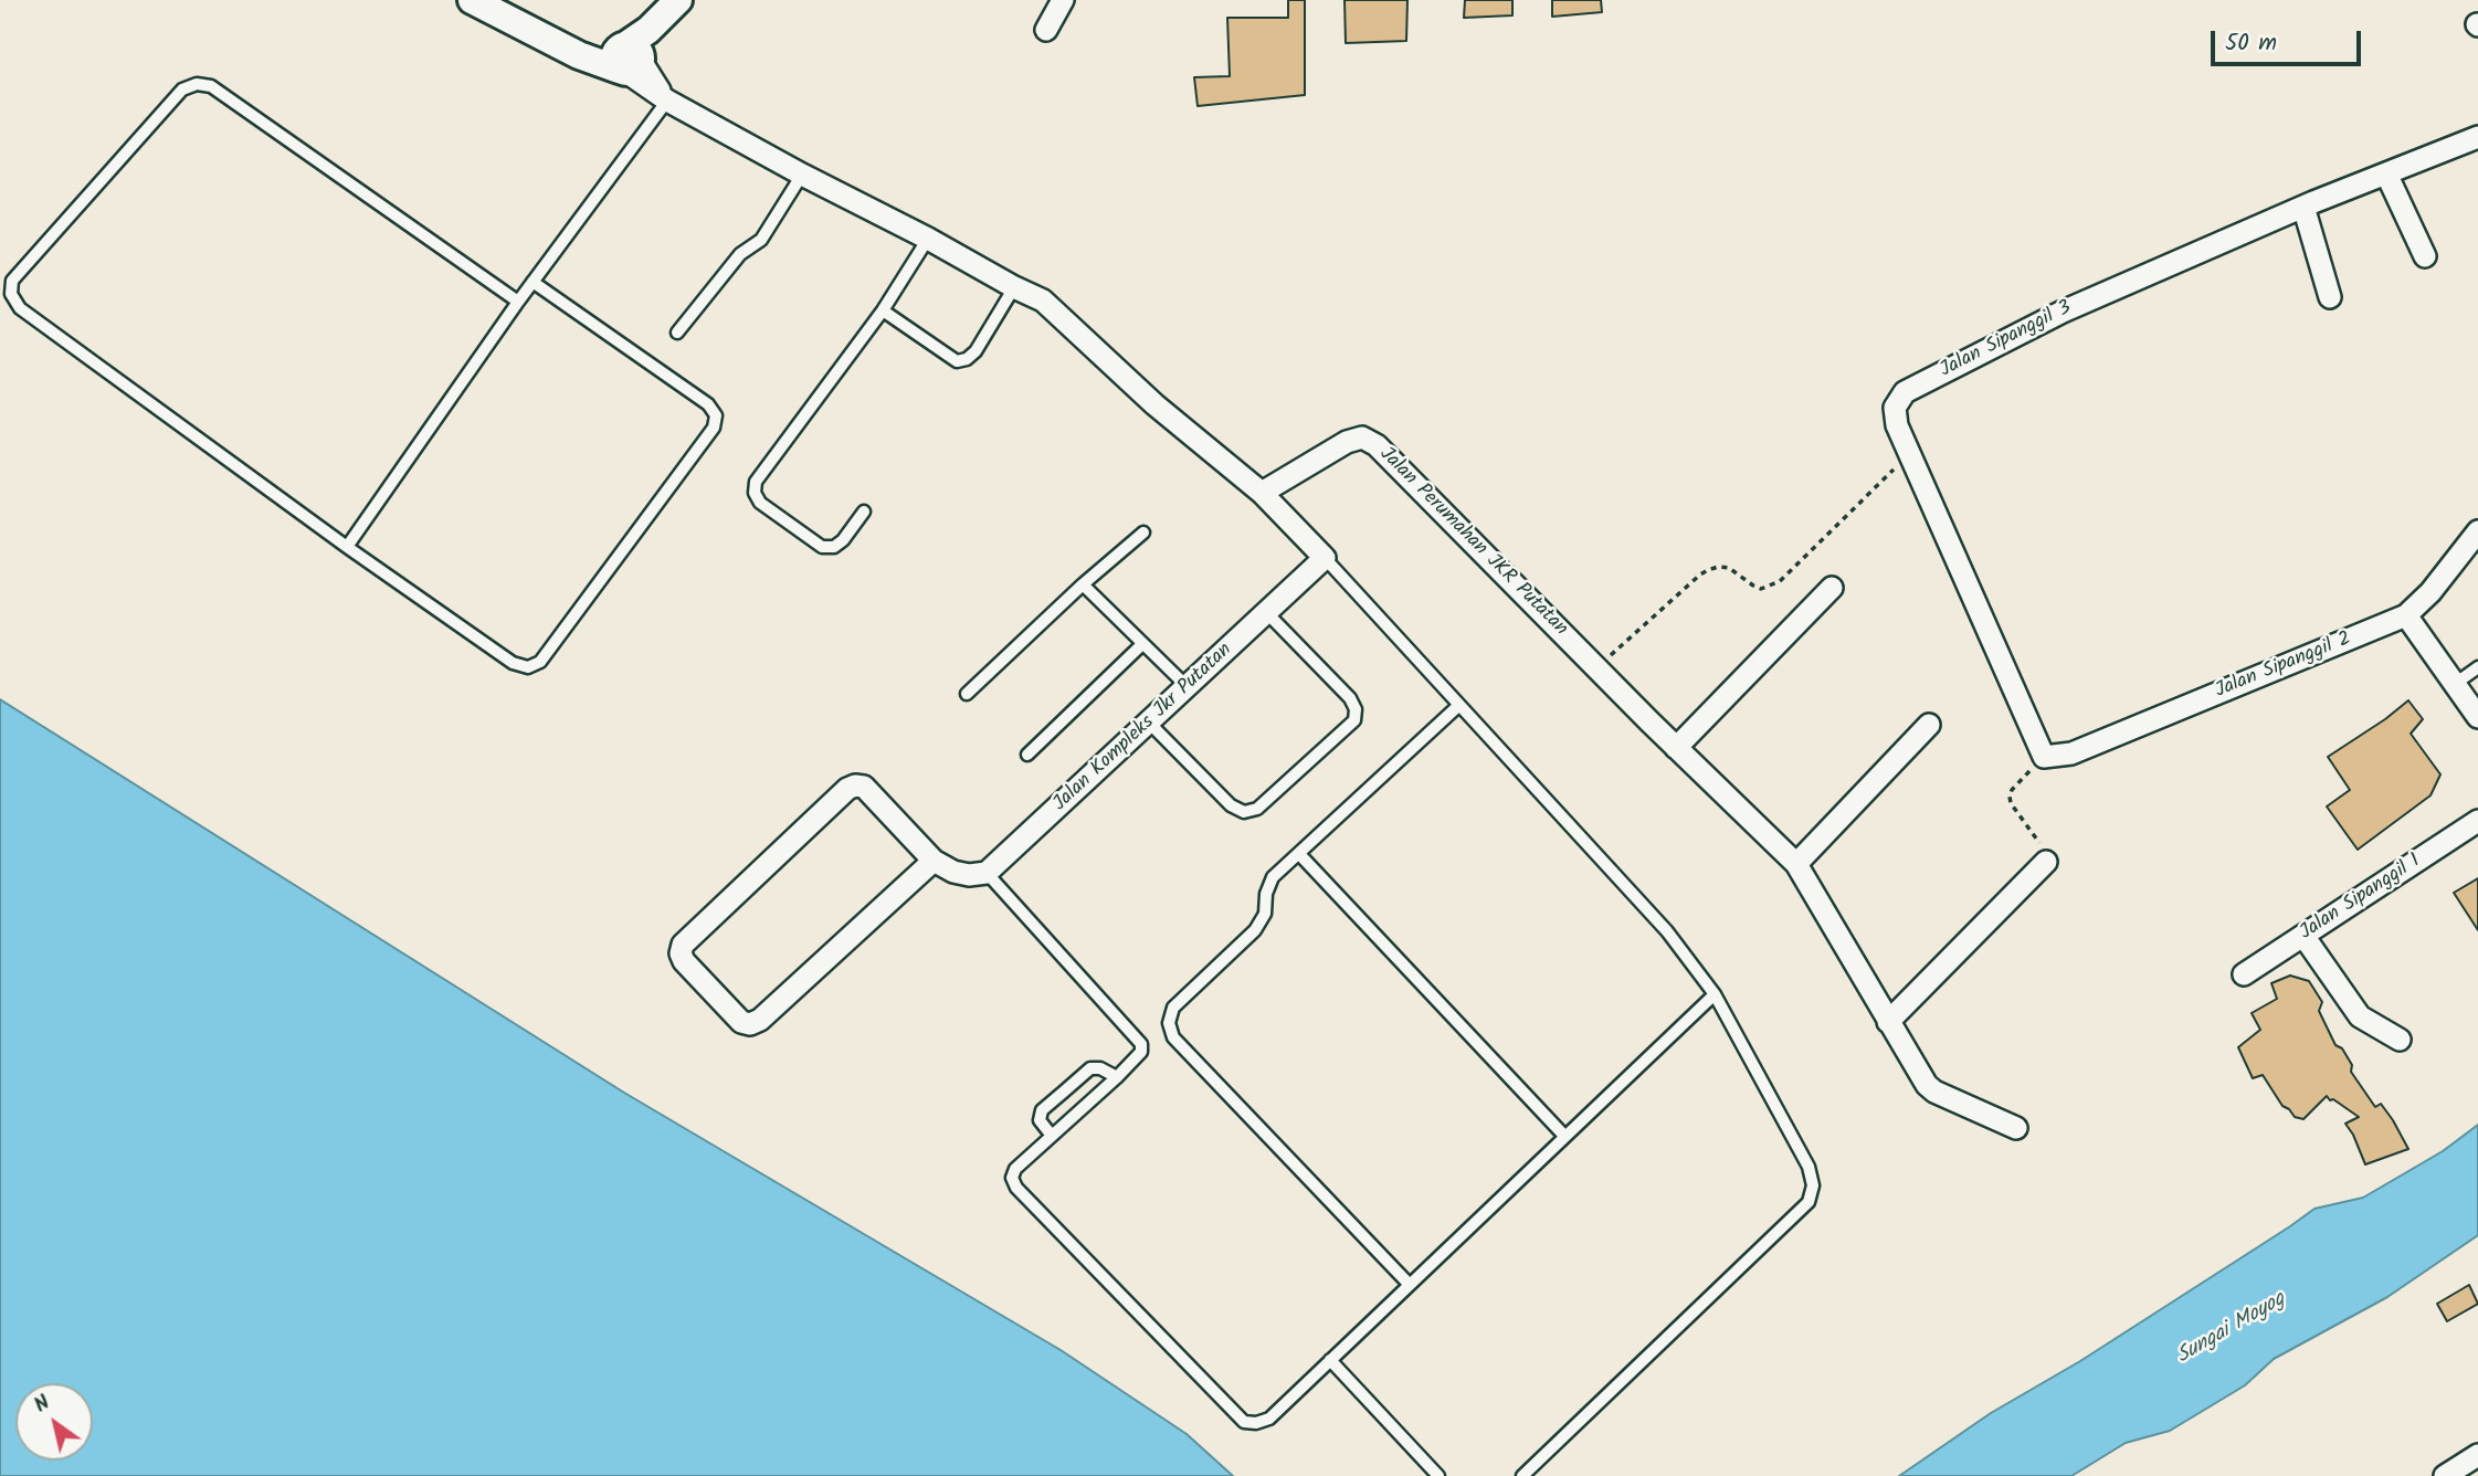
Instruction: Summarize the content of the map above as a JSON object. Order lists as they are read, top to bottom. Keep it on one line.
{"streets":{"street":["Jalan Sipanggil 3","Jalan Perumahan JKR Putatan","Jalan Sipanggil 2","Jalan Kompleks Jkr Putatan","Jalan Sipanggil 1"]},"crossings":[["Jalan Sipanggil 3","Jalan Sipanggil 2"]],"water":["Sungai Moyog"],"scale_bar":"50 m","north":"top left"}
